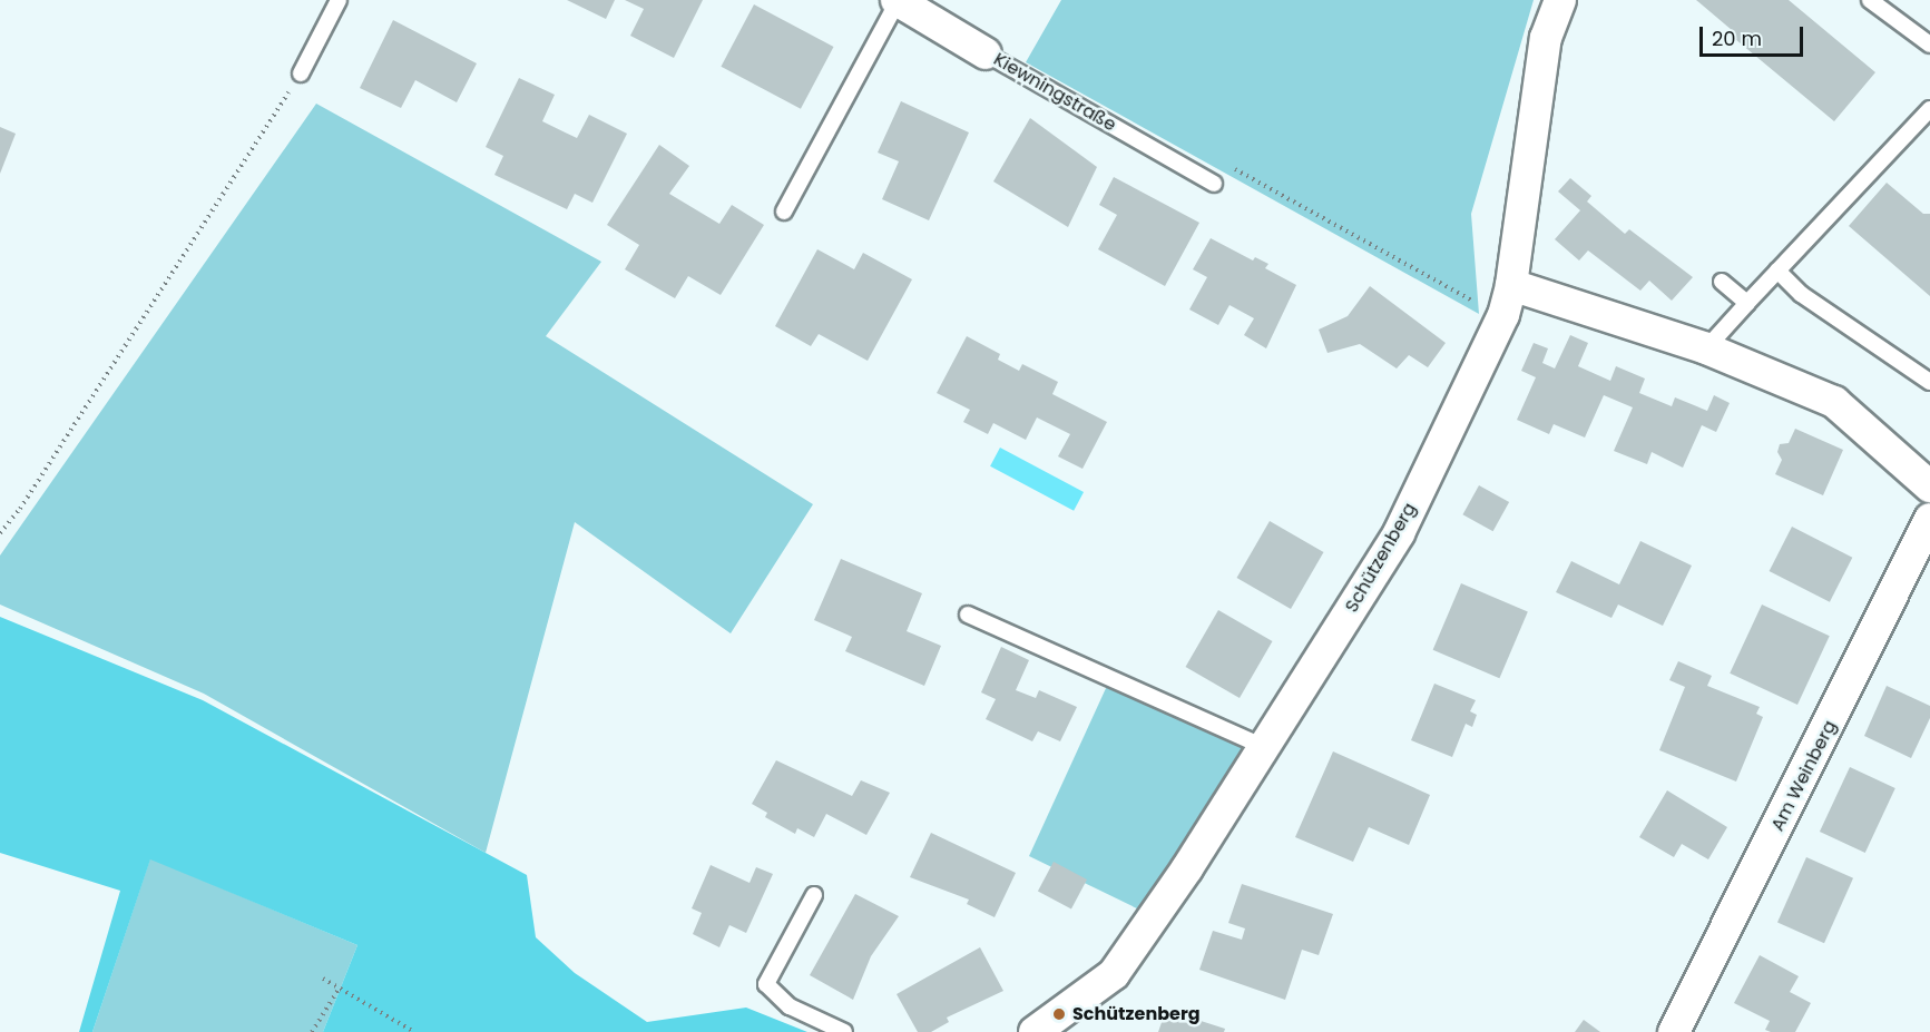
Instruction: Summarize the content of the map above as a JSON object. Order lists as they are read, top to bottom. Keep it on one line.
{"streets":{"street":["Kiewningstraße","Schützenberg","Am Weinberg"]},"places":["Schützenberg"],"scale_bar":"20 m"}
